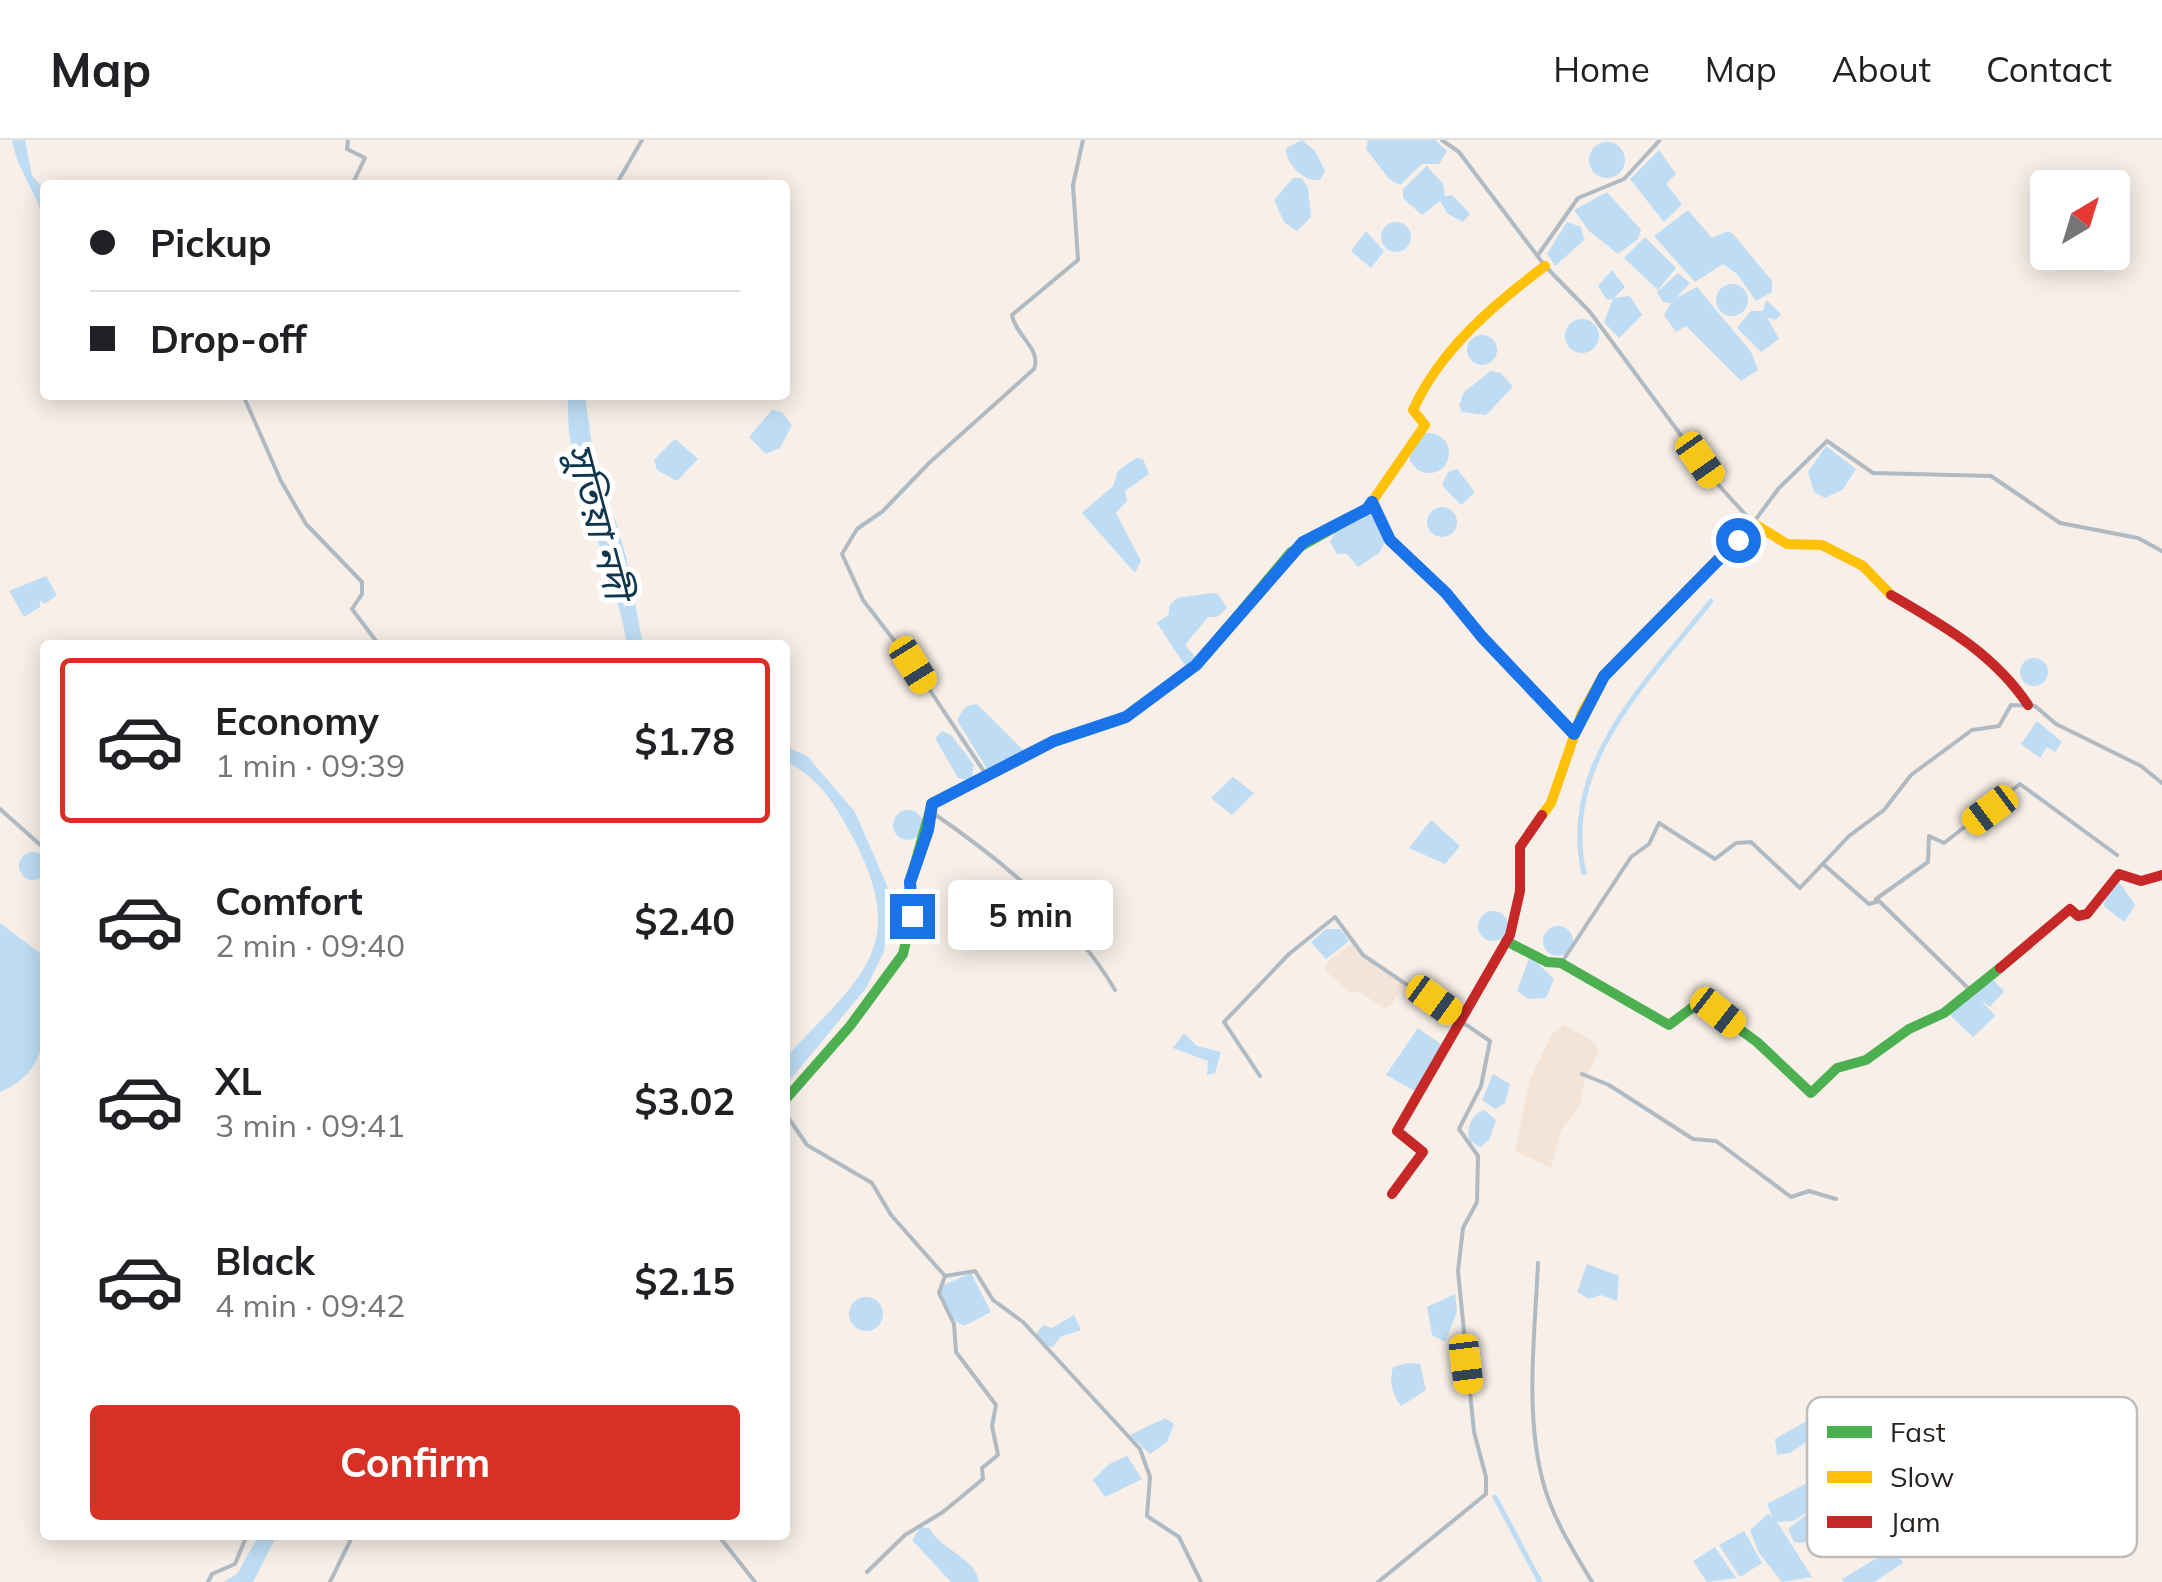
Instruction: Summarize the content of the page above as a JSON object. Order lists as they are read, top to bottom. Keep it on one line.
{"water":["সুতিয়া নদী"],"legend":["Fast","Slow","Jam"],"north":"top right","page":{"header":"Map","nav":["Home","Map","About","Contact"],"banner":["Pickup","Drop-off"],"list":[{"name":"Economy","note":"1 min · 09:39","value":"$1.78"},{"name":"Comfort","note":"2 min · 09:40","value":"$2.40"},{"name":"XL","note":"3 min · 09:41","value":"$3.02"},{"name":"Black","note":"4 min · 09:42","value":"$2.15"}],"bubble":"5 min","buttons":"Confirm"}}
